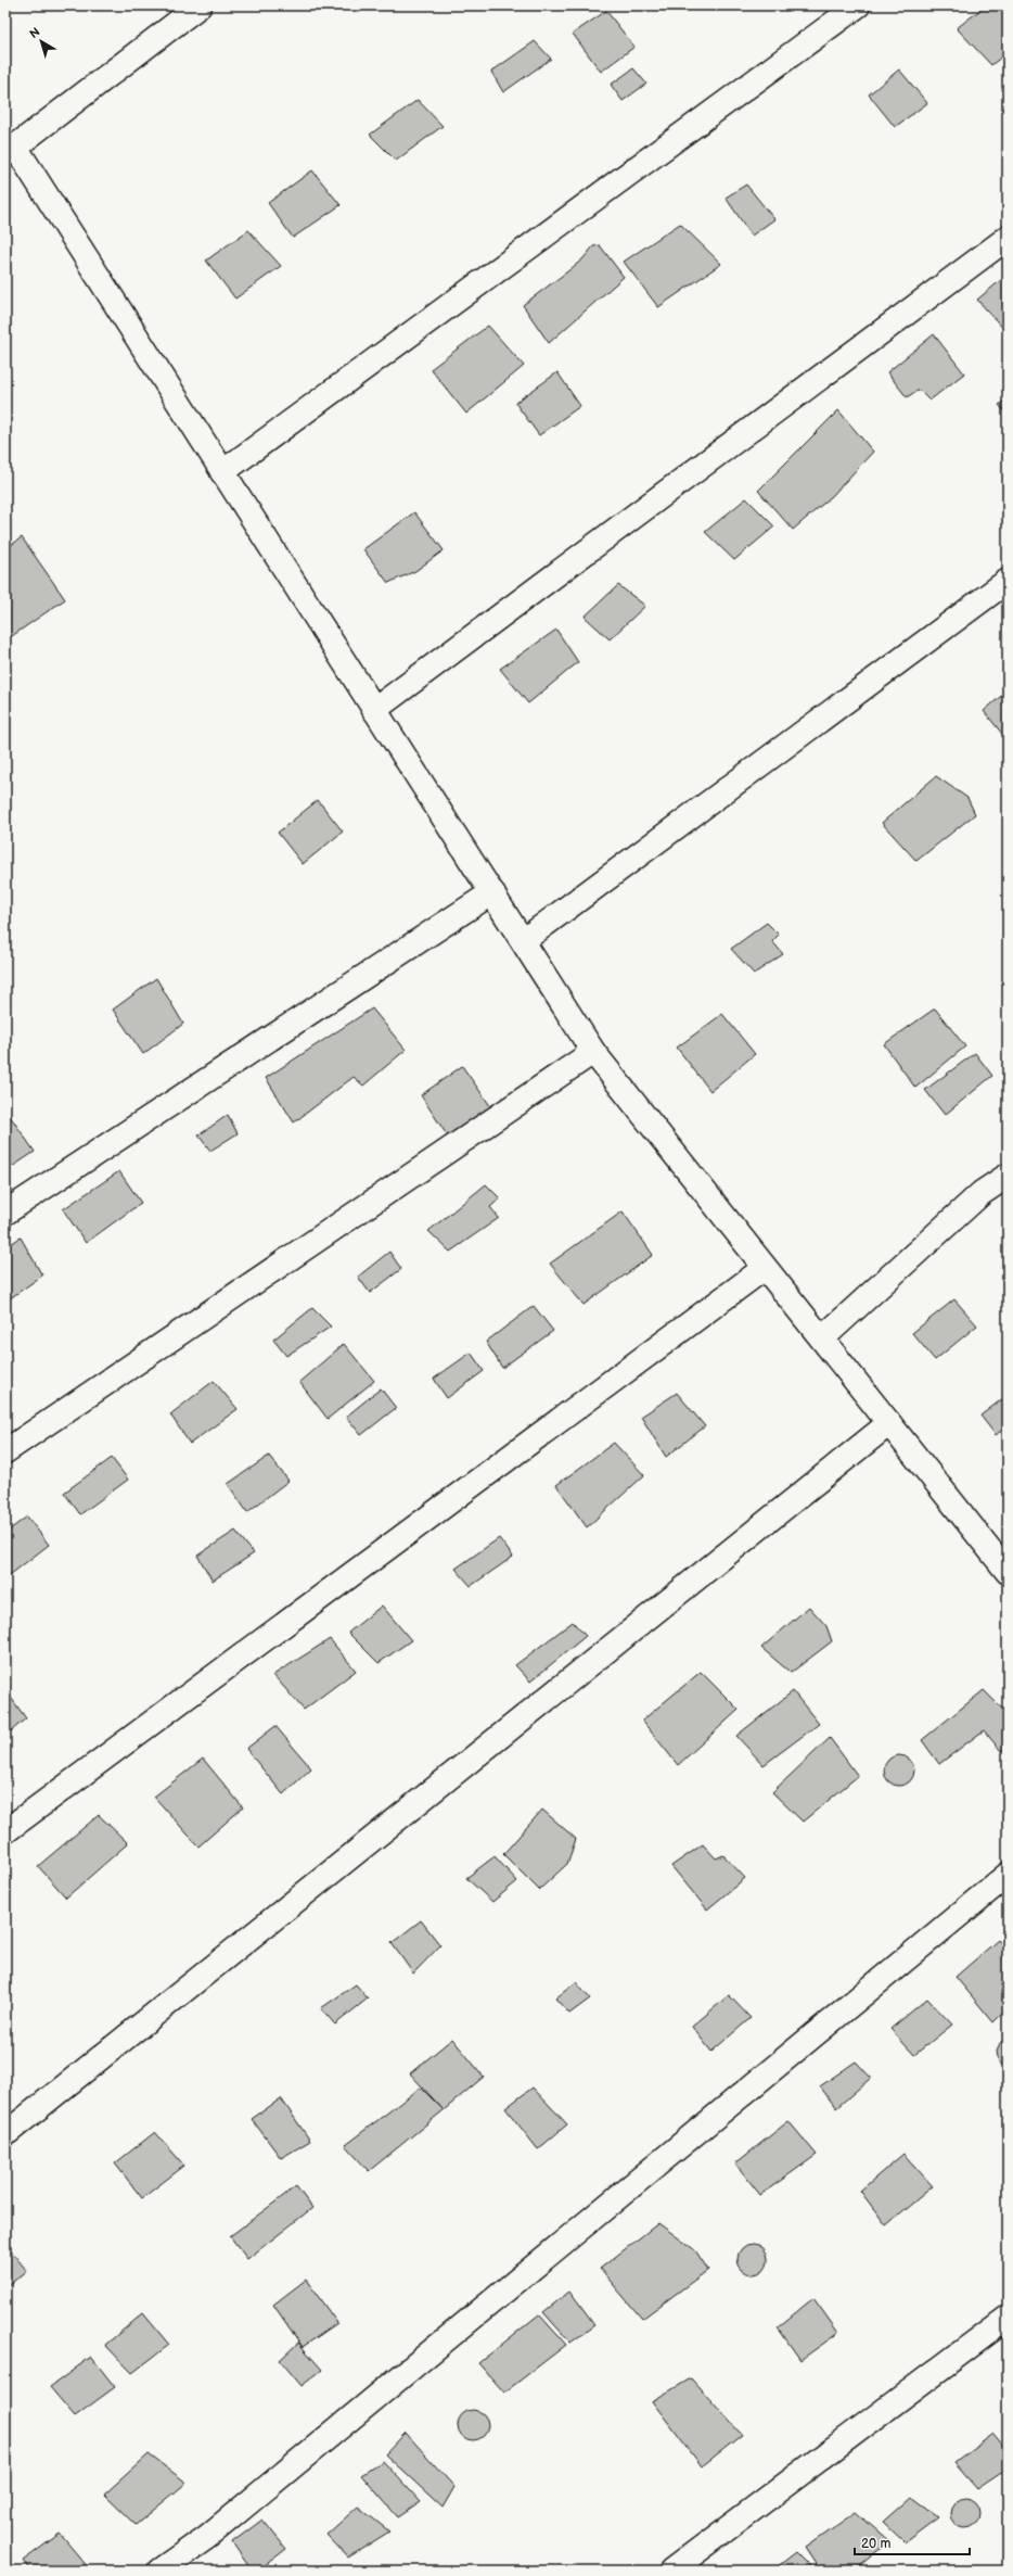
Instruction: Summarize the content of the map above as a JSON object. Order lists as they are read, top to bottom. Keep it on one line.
{"scale_bar":"20 m","north":"top left"}
